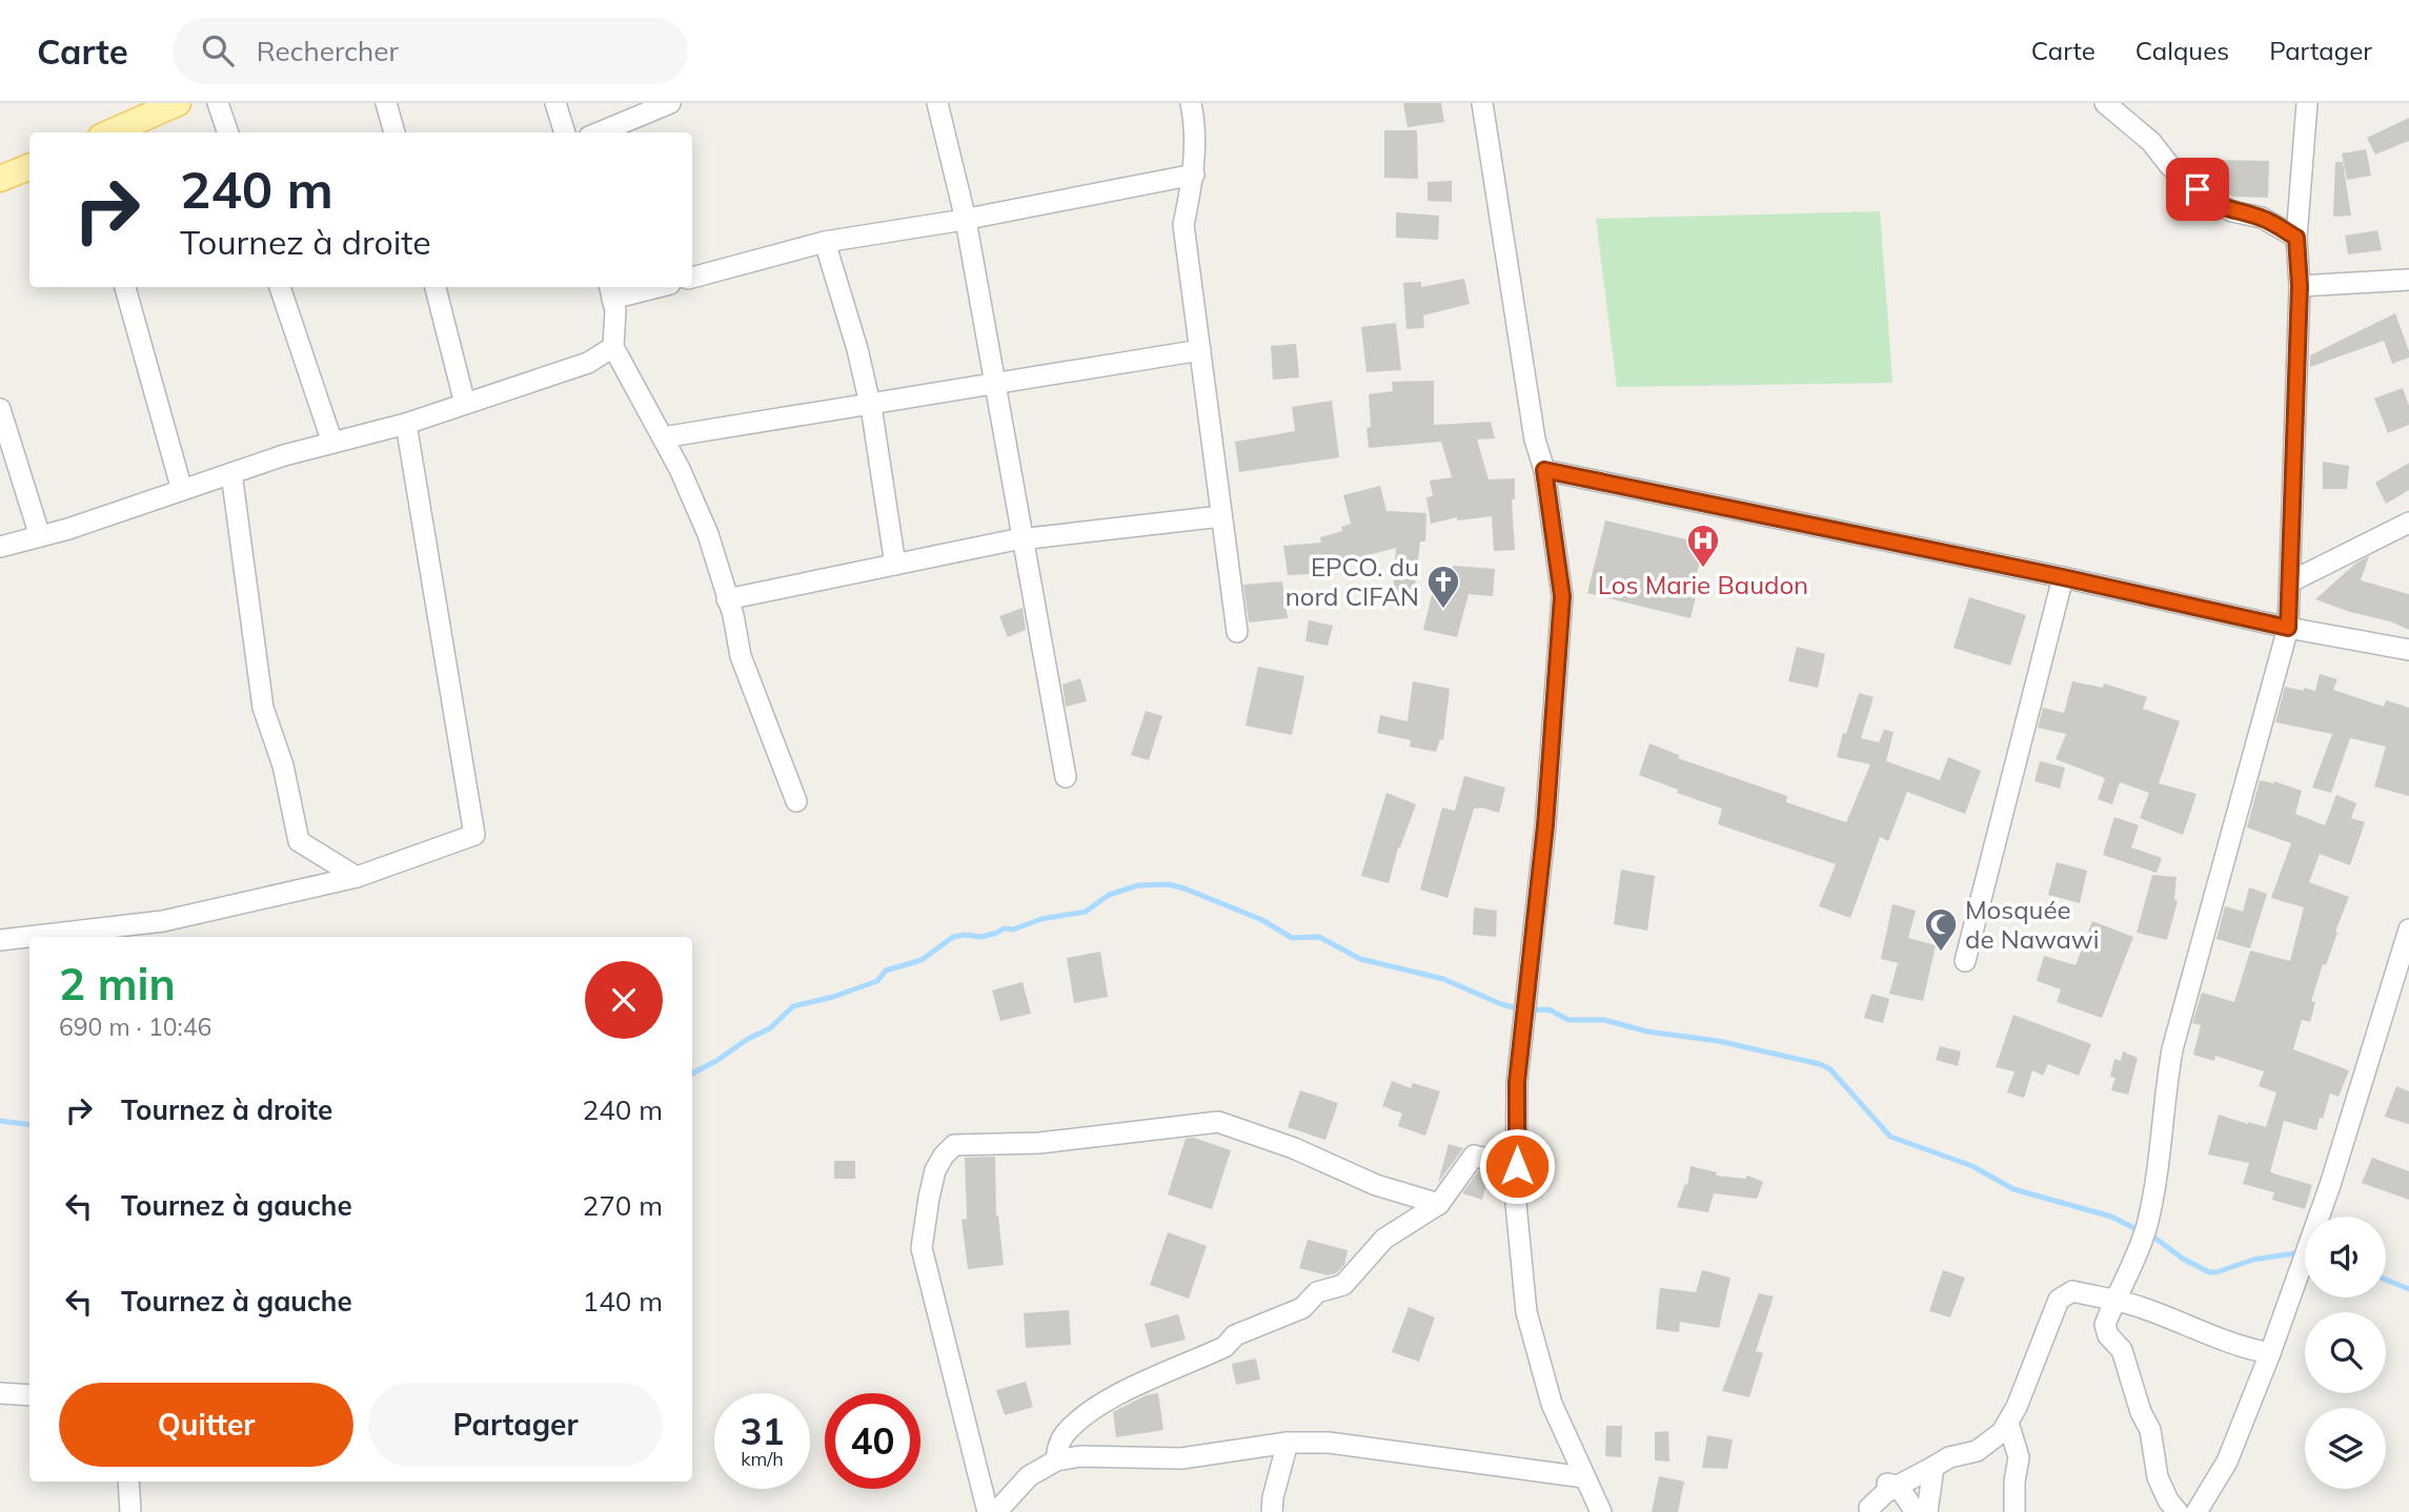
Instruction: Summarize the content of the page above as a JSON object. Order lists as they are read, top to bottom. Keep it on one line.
{"places":{"hospital":["Los Marie Baudon"],"church":["EPCO. du nord CIFAN"],"mosque":["Mosquée de Nawawi"]},"page":{"header":"Carte","search":"Rechercher","nav":["Carte","Calques","Partager"],"turn":["240 m","Tournez à droite"],"heading":["2 min","690 m · 10:46"],"list":[{"name":"Tournez à droite","value":"240 m"},{"name":"Tournez à gauche","value":"270 m"},{"name":"Tournez à gauche","value":"140 m"}],"buttons":["Quitter","Partager"],"speed":"31 km/h","limit":"40"}}
